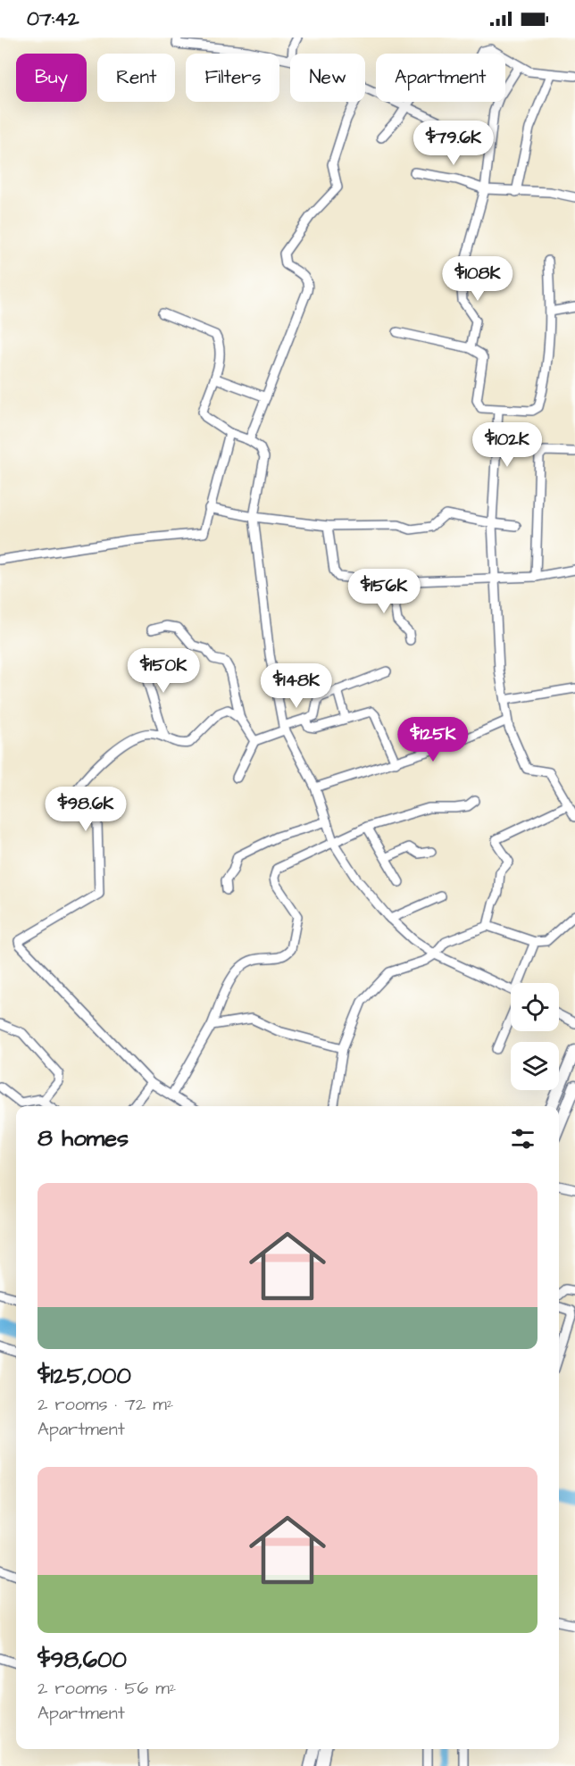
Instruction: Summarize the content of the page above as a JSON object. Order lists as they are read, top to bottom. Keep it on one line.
{"page":{"status":"07:42","chip":["Buy","Rent","Filters","New","Apartment"],"price":["$79.6K","$108K","$102K","$156K","$150K","$148K","$125K","$98.6K"],"heading":"8 homes","list":[{"name":"$125,000","note":"2 rooms · 72 m² · Apartment"},{"name":"$98,600","note":"2 rooms · 56 m² · Apartment"}]}}
